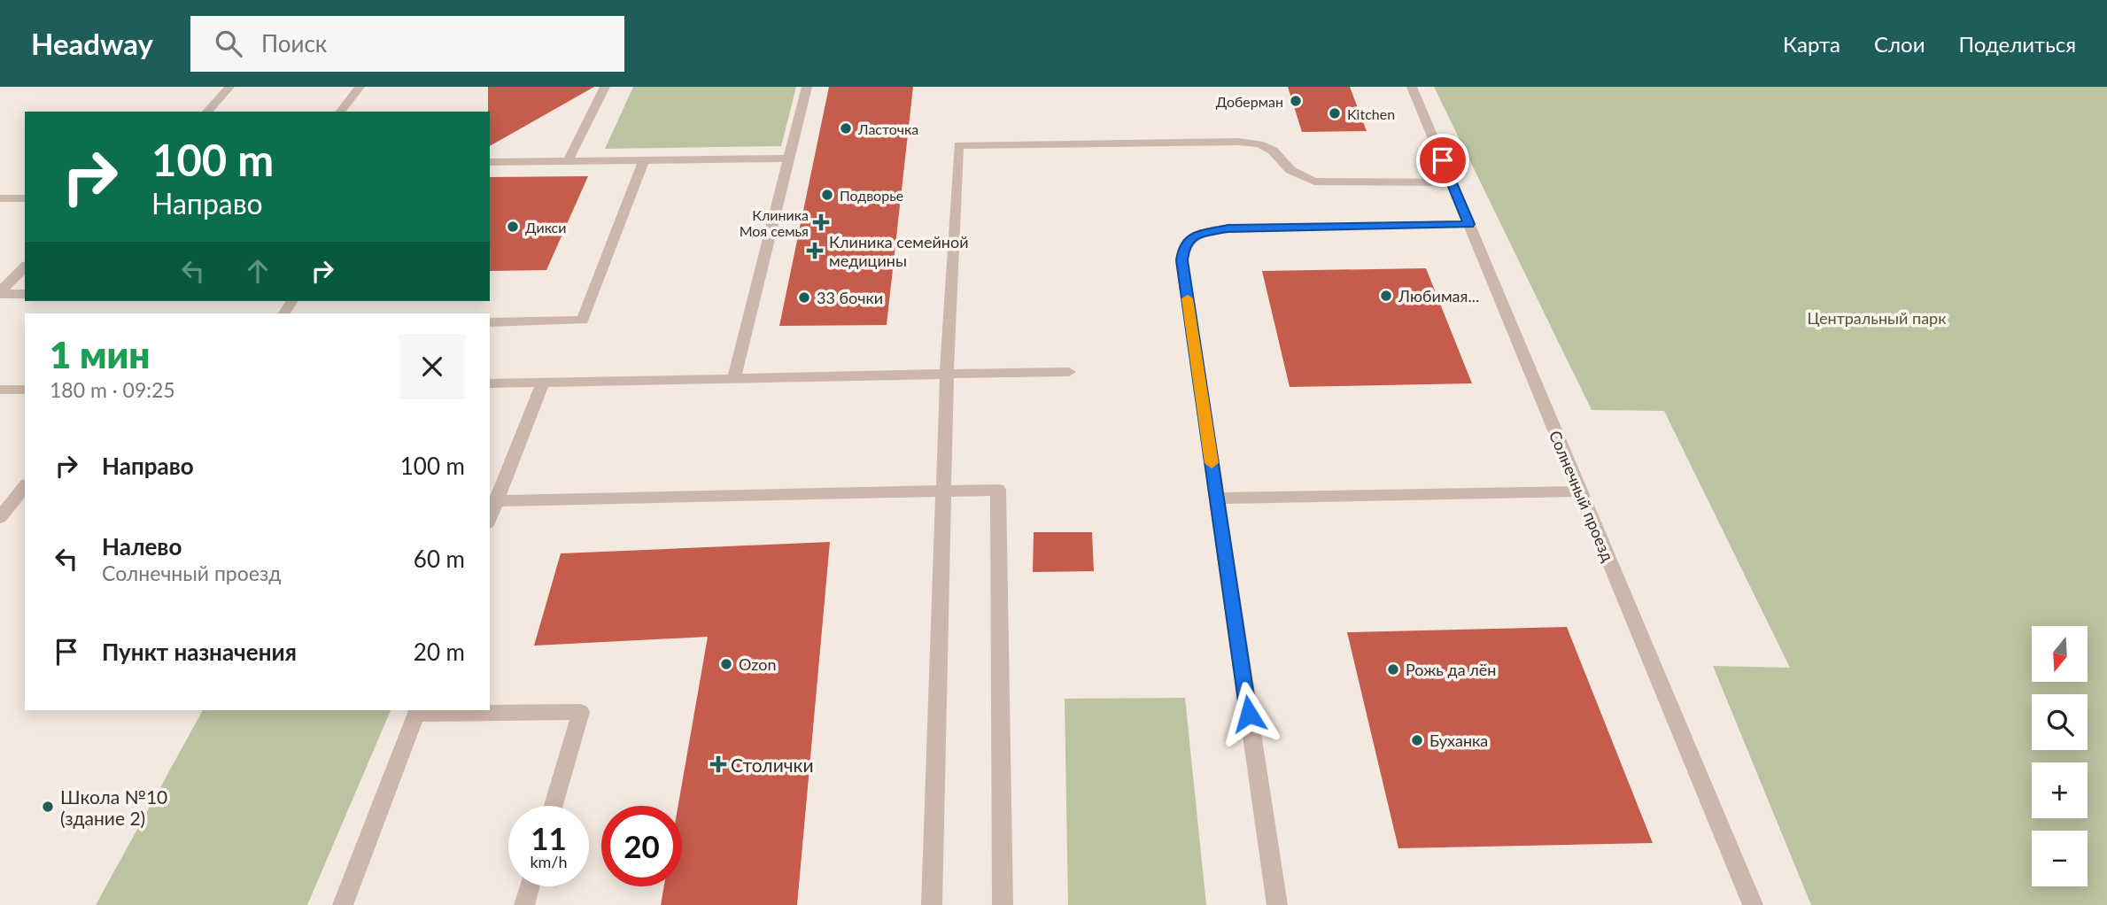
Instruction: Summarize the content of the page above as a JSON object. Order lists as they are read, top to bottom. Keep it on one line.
{"streets":{"street":["Солнечный проезд"]},"parks":["Центральный парк"],"places":{"other":["Доберман","Kitchen","Ласточка","Подворье","Дикси","Любимая...","33 бочки","Ozon","Рожь да лён","Буханка","Школа №10 (здание 2)"],"health":["Клиника Моя семья","Клиника семейной медицины","Столички"]},"north":"bottom","page":{"header":"Headway","search":"Поиск","nav":["Карта","Слои","Поделиться"],"turn":["100 m","Направо"],"heading":["1 мин","180 m · 09:25"],"list":[{"name":"Направо","value":"100 m"},{"name":"Налево","note":"Солнечный проезд","value":"60 m"},{"name":"Пункт назначения","value":"20 m"}],"map_buttons":["+","−"],"speed":"11 km/h","limit":"20"}}
